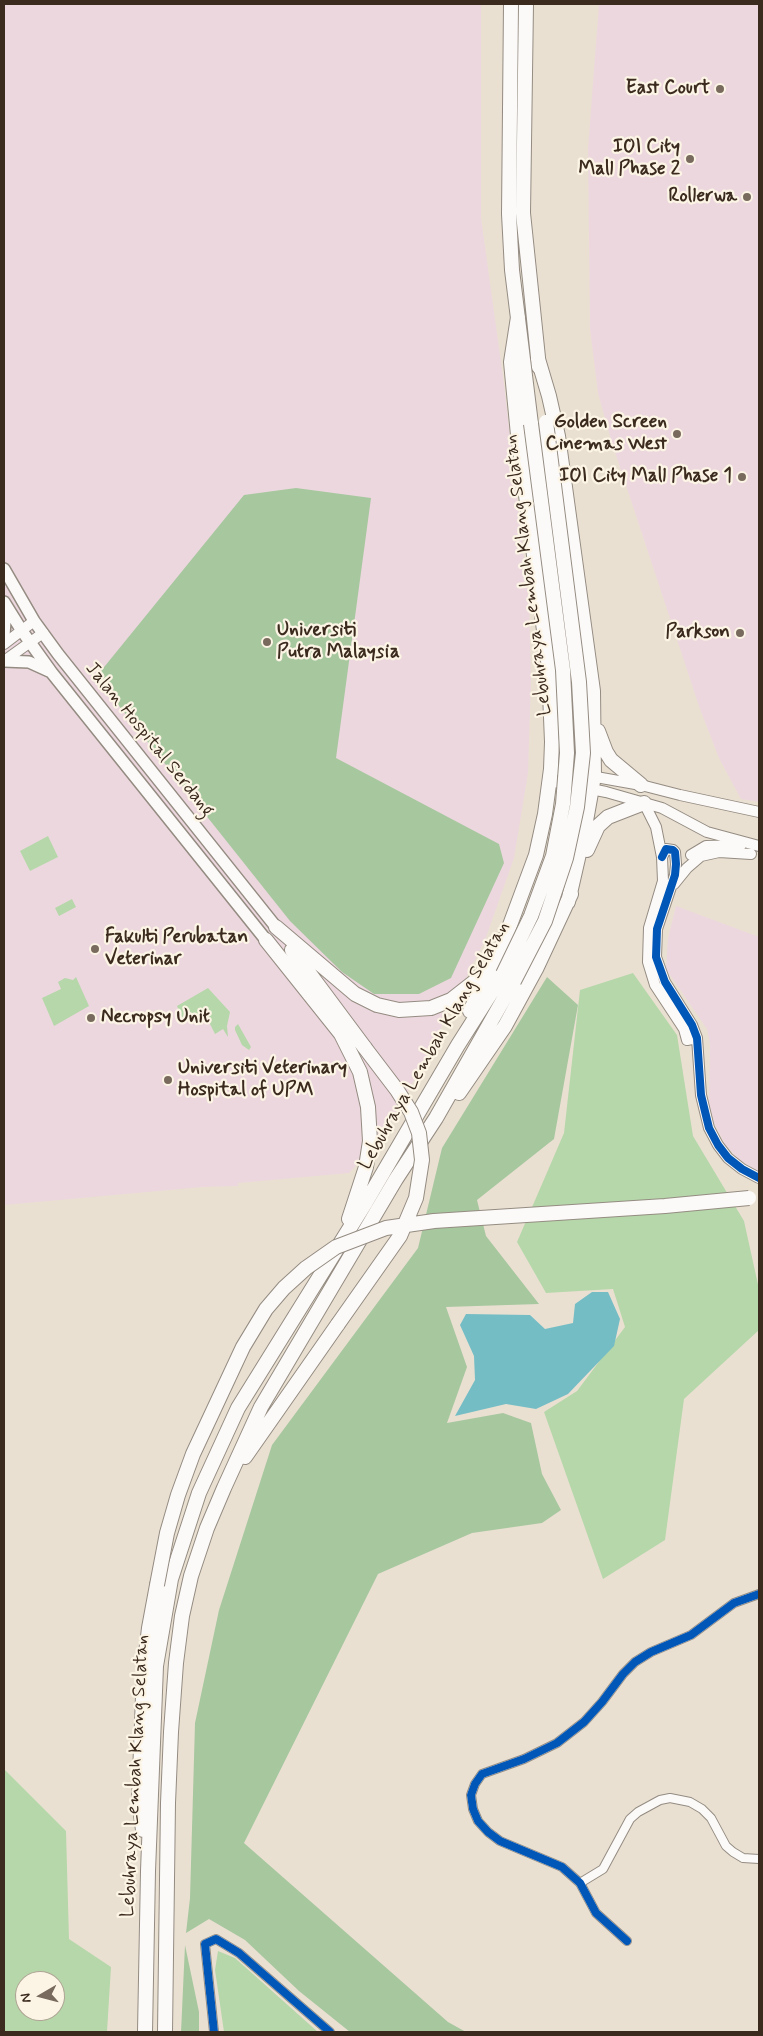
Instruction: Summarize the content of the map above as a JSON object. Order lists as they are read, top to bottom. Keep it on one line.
{"streets":{"highway":["Lebuhraya Lembah Klang Selatan"],"main road":["Jalan Hospital Serdang"]},"places":["East Court","IOI City Mall Phase 2","Rollerwa","Golden Screen Cinemas West","IOI City Mall Phase 1","Parkson","Universiti Putra Malaysia","Fakulti Perubatan Veterinar","Necropsy Unit","Universiti Veterinary Hospital of UPM"],"north":"left"}
